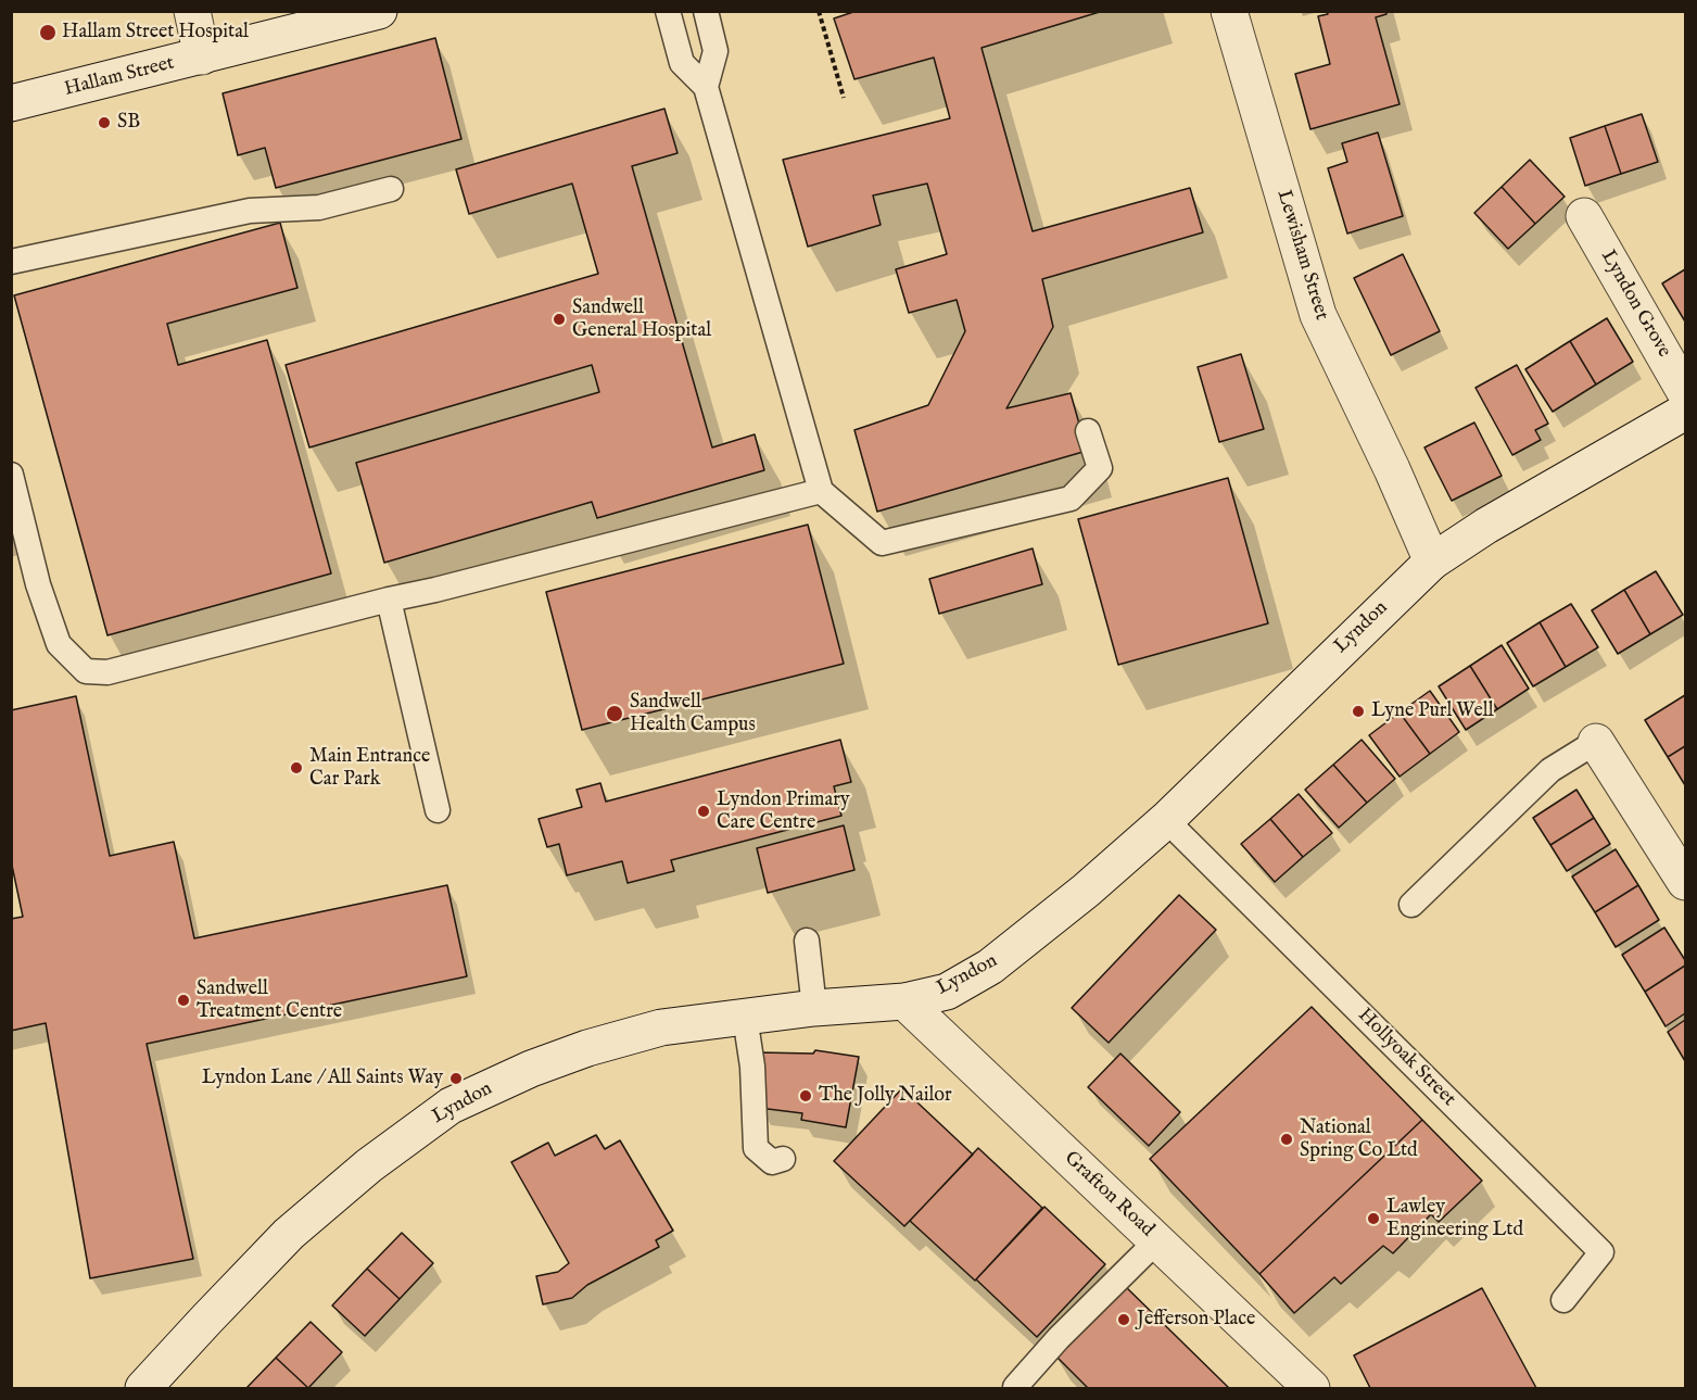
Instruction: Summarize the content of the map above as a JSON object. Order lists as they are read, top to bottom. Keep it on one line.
{"streets":{"street":["Hallam Street","Lewisham Street","Lyndon Grove","Lyndon","Grafton Road"],"lane":["Hollyoak Street"]},"crossings":[["Lewisham Street","Lyndon"],["Lyndon","Hollyoak Street"],["Lyndon","Grafton Road"]],"places":["Hallam Street Hospital","SB","Sandwell General Hospital","Lyne Purl Well","Sandwell Health Campus","Main Entrance Car Park","Lyndon Primary Care Centre","Sandwell Treatment Centre","Lyndon Lane / All Saints Way","The Jolly Nailor","National Spring Co Ltd","Lawley Engineering Ltd","Jefferson Place"]}
